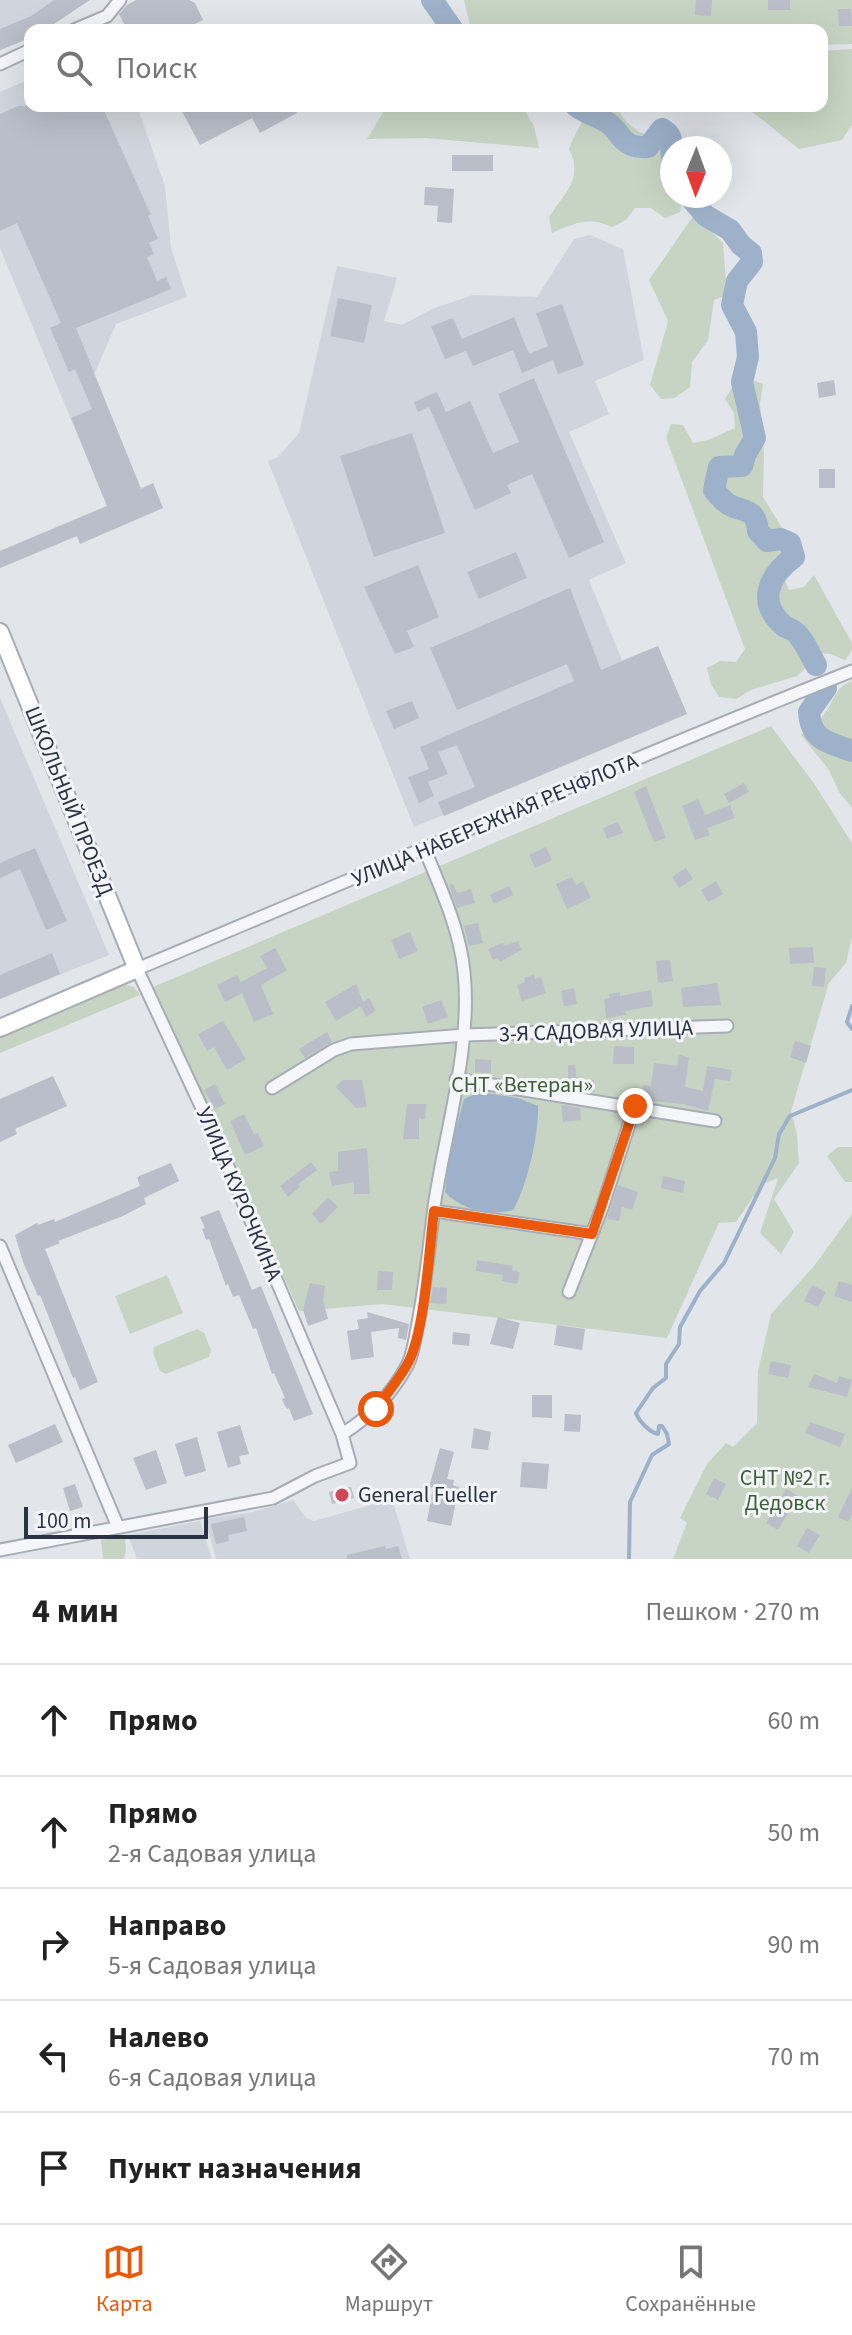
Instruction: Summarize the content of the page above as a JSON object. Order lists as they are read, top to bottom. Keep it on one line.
{"streets":{"street":["ШКОЛЬНЫЙ ПРОЕЗД","УЛИЦА НАБЕРЕЖНАЯ РЕЧФЛОТА","3-Я САДОВАЯ УЛИЦА","УЛИЦА КУРОЧКИНА"]},"crossings":[["ШКОЛЬНЫЙ ПРОЕЗД","УЛИЦА НАБЕРЕЖНАЯ РЕЧФЛОТА"],["ШКОЛЬНЫЙ ПРОЕЗД","УЛИЦА КУРОЧКИНА"],["УЛИЦА НАБЕРЕЖНАЯ РЕЧФЛОТА","УЛИЦА КУРОЧКИНА"]],"parks":["СНТ «Ветеран»","СНТ №2 г. Дедовск"],"places":["General Fueller"],"scale_bar":"100 m","north":"bottom","page":{"search":"Поиск","scale":"100 m","heading":["4 мин","Пешком · 270 m"],"list":[["Прямо","60 m"],["Прямо","2-я Садовая улица","50 m"],["Направо","5-я Садовая улица","90 m"],["Налево","6-я Садовая улица","70 m"],"Пункт назначения"],"nav":["Карта","Маршрут","Сохранённые"]}}
